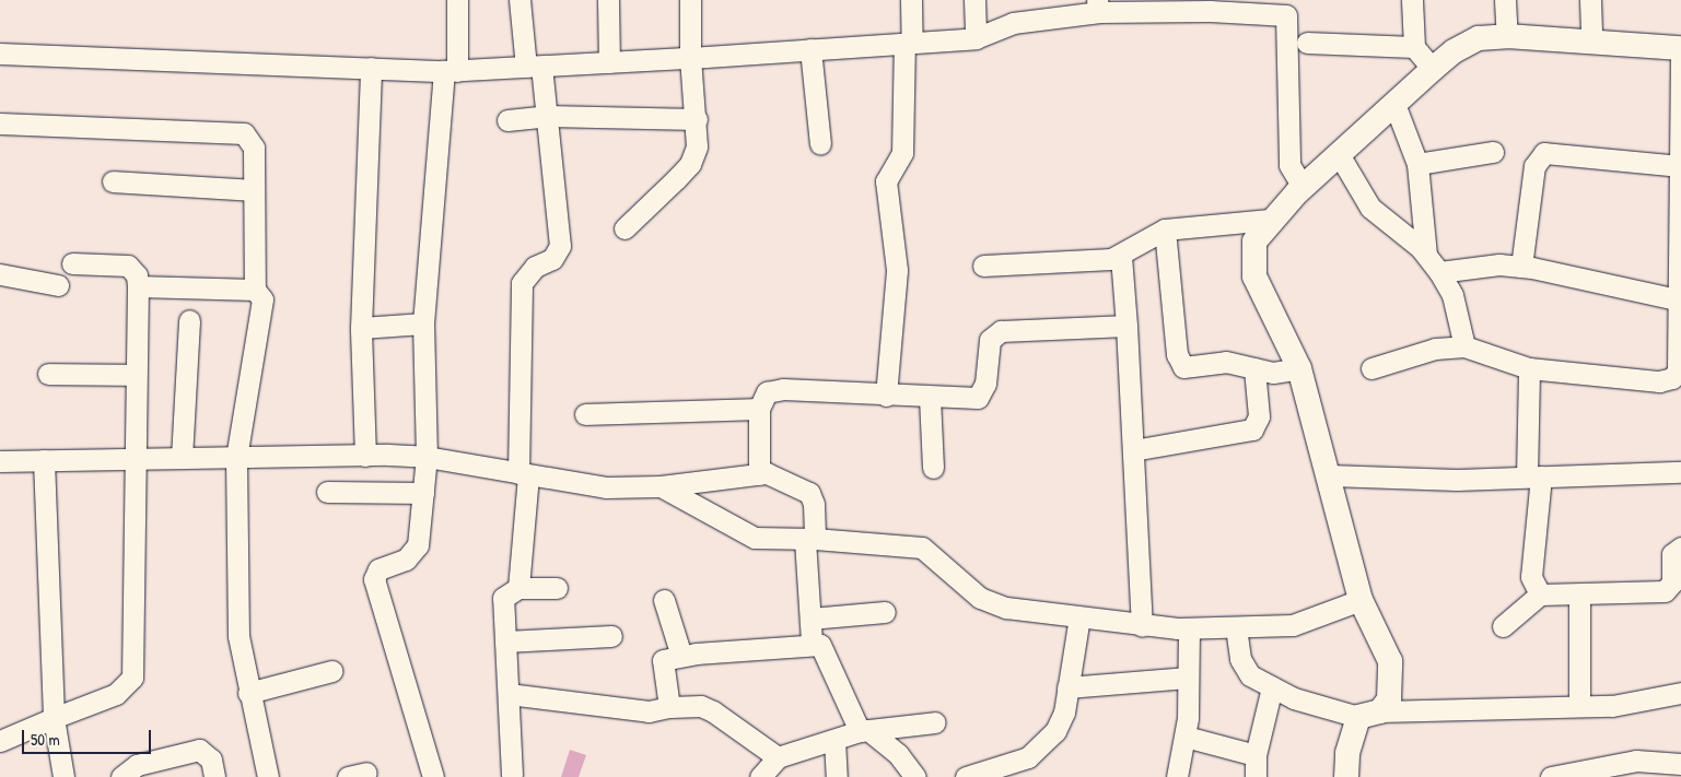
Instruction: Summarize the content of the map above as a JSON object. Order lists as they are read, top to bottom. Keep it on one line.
{"scale_bar":"50 m"}
